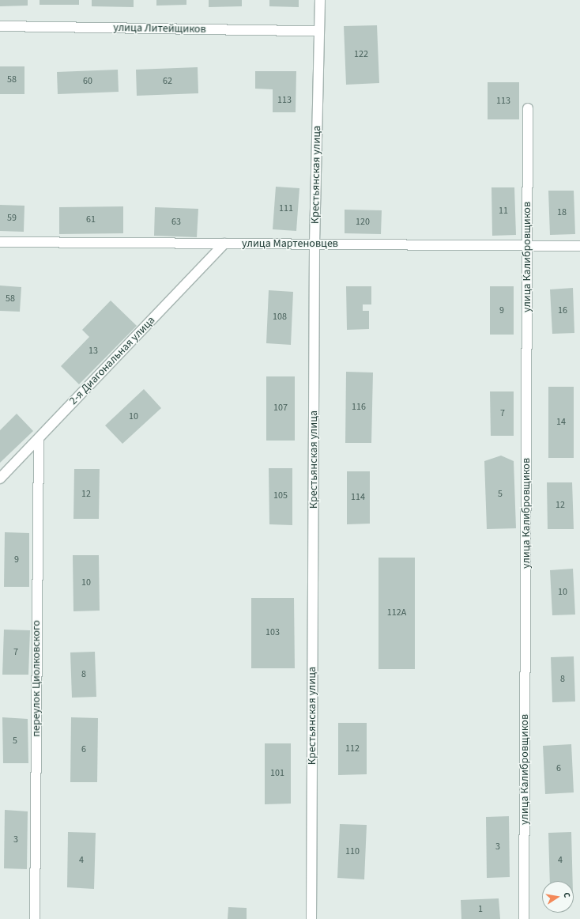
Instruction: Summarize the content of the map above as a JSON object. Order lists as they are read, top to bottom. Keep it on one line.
{"streets":{"street":["улица Литейщиков","Крестьянская улица","улица Мартеновцев","улица Калибровщиков","2-я Диагональная улица","переулок Циолковского"]},"crossings":[["улица Литейщиков","Крестьянская улица"],["Крестьянская улица","улица Мартеновцев"],["улица Мартеновцев","улица Калибровщиков"],["улица Мартеновцев","2-я Диагональная улица"],["2-я Диагональная улица","переулок Циолковского"]],"house_numbers":["122","58","60","62","113","113","111","11","18","59","61","63","120","58","9","16","108","13","116","107","7","10","14","12","5","105","114","12","9","10","10","112А","103","7","8","8","5","112","6","6","101","3","3","110","4","4","1"],"north":"right"}
